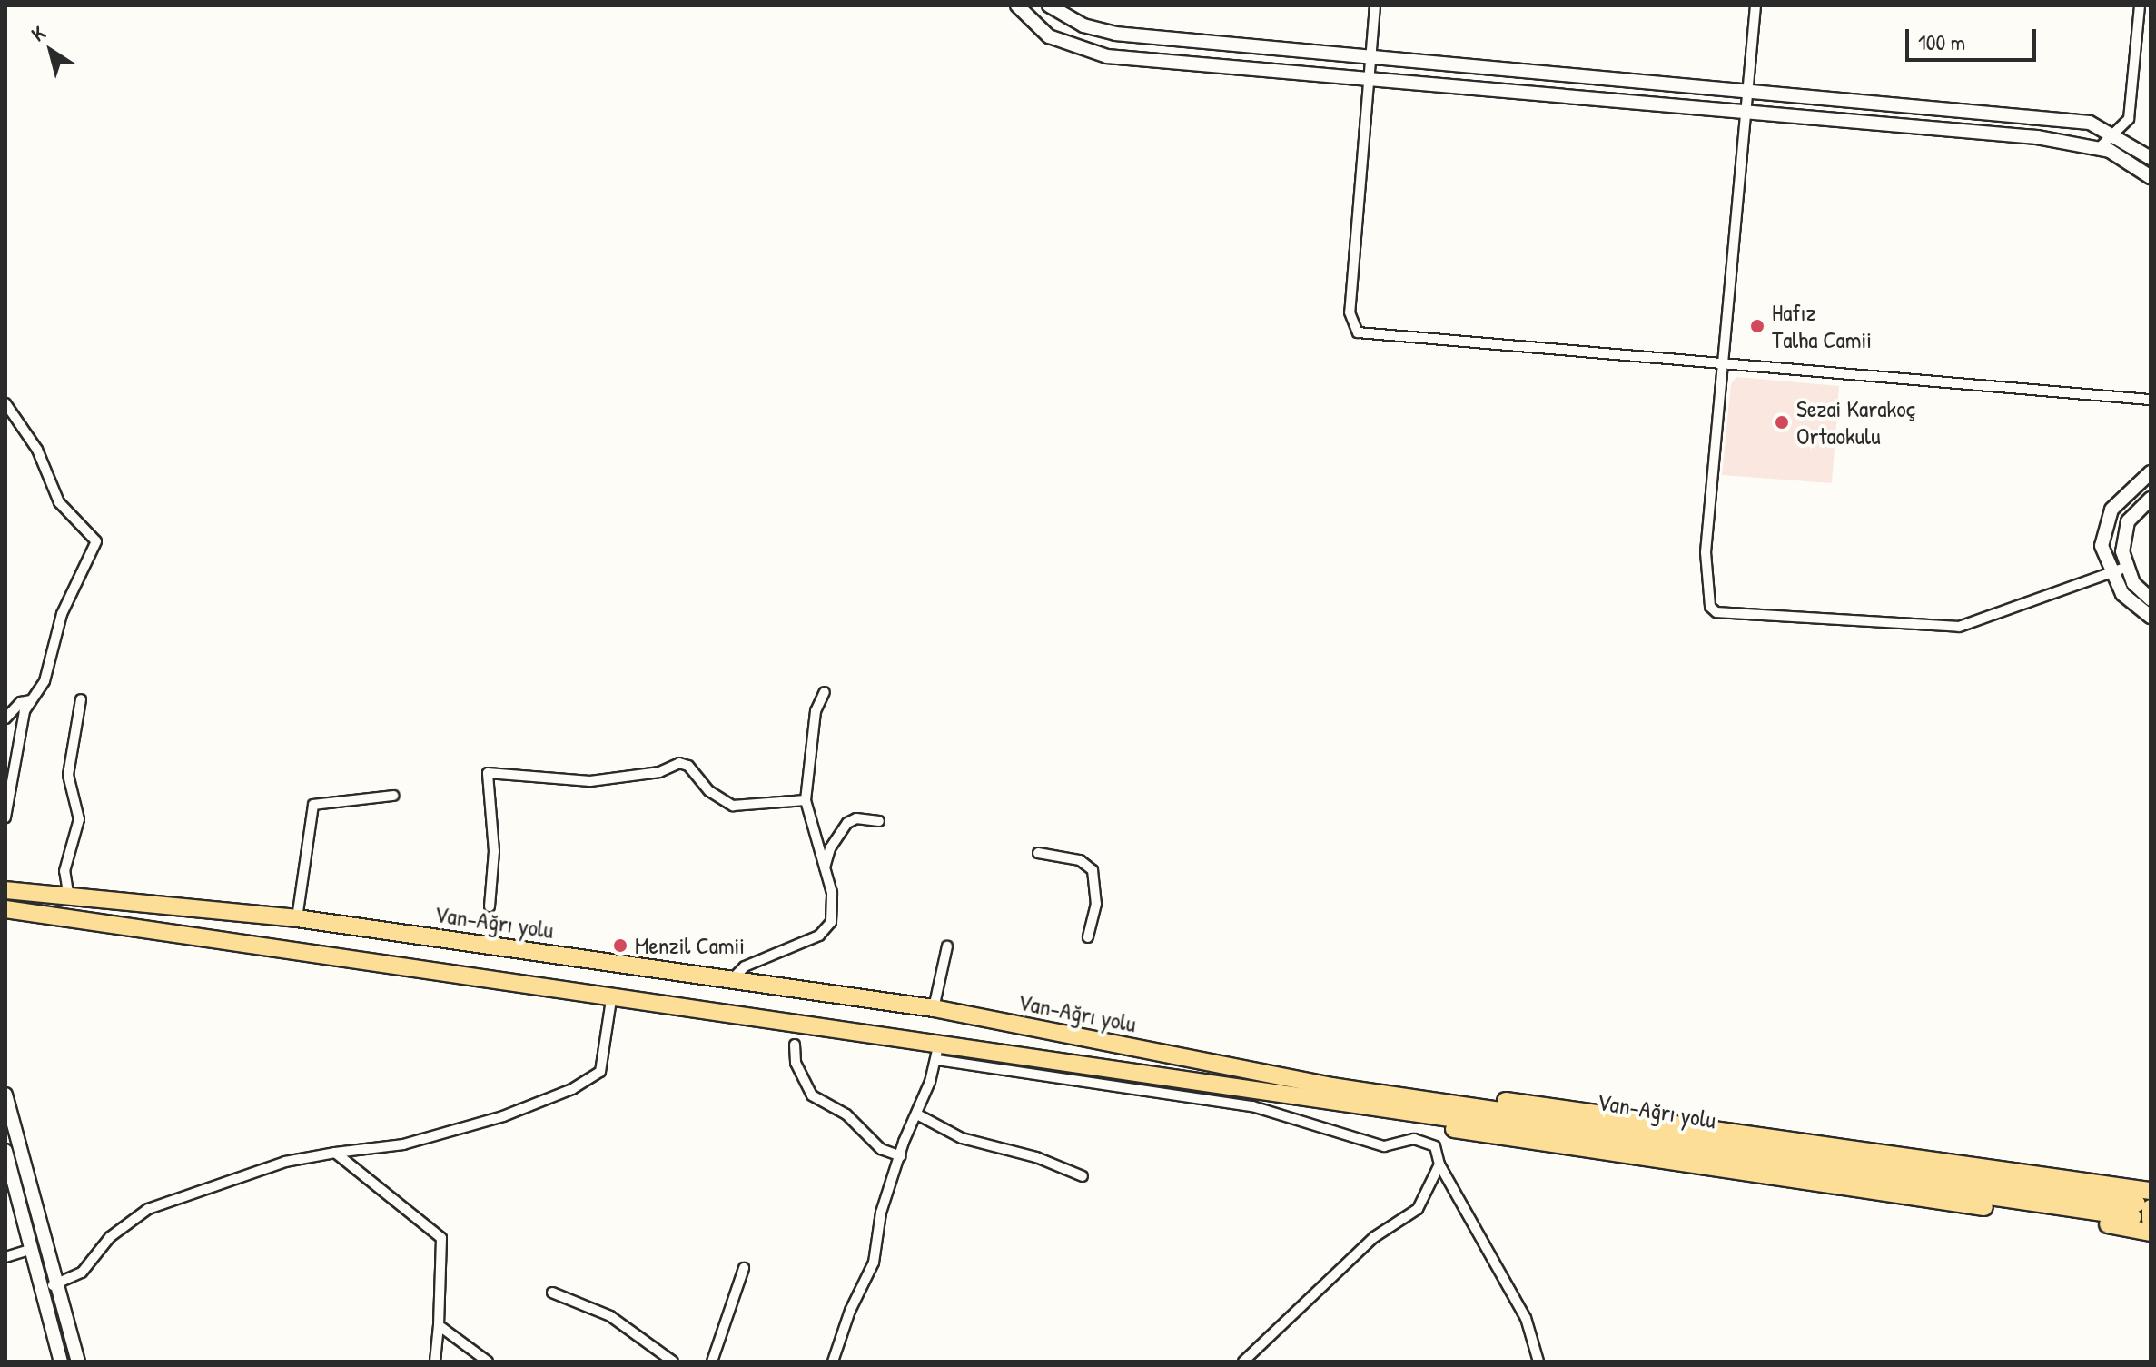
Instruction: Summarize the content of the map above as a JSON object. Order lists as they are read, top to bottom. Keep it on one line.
{"streets":{"highway":["Van-Ağrı yolu"]},"places":["Hafız Talha Camii","Sezai Karakoç Ortaokulu","Menzil Camii"],"scale_bar":"100 m","north":"top left"}
